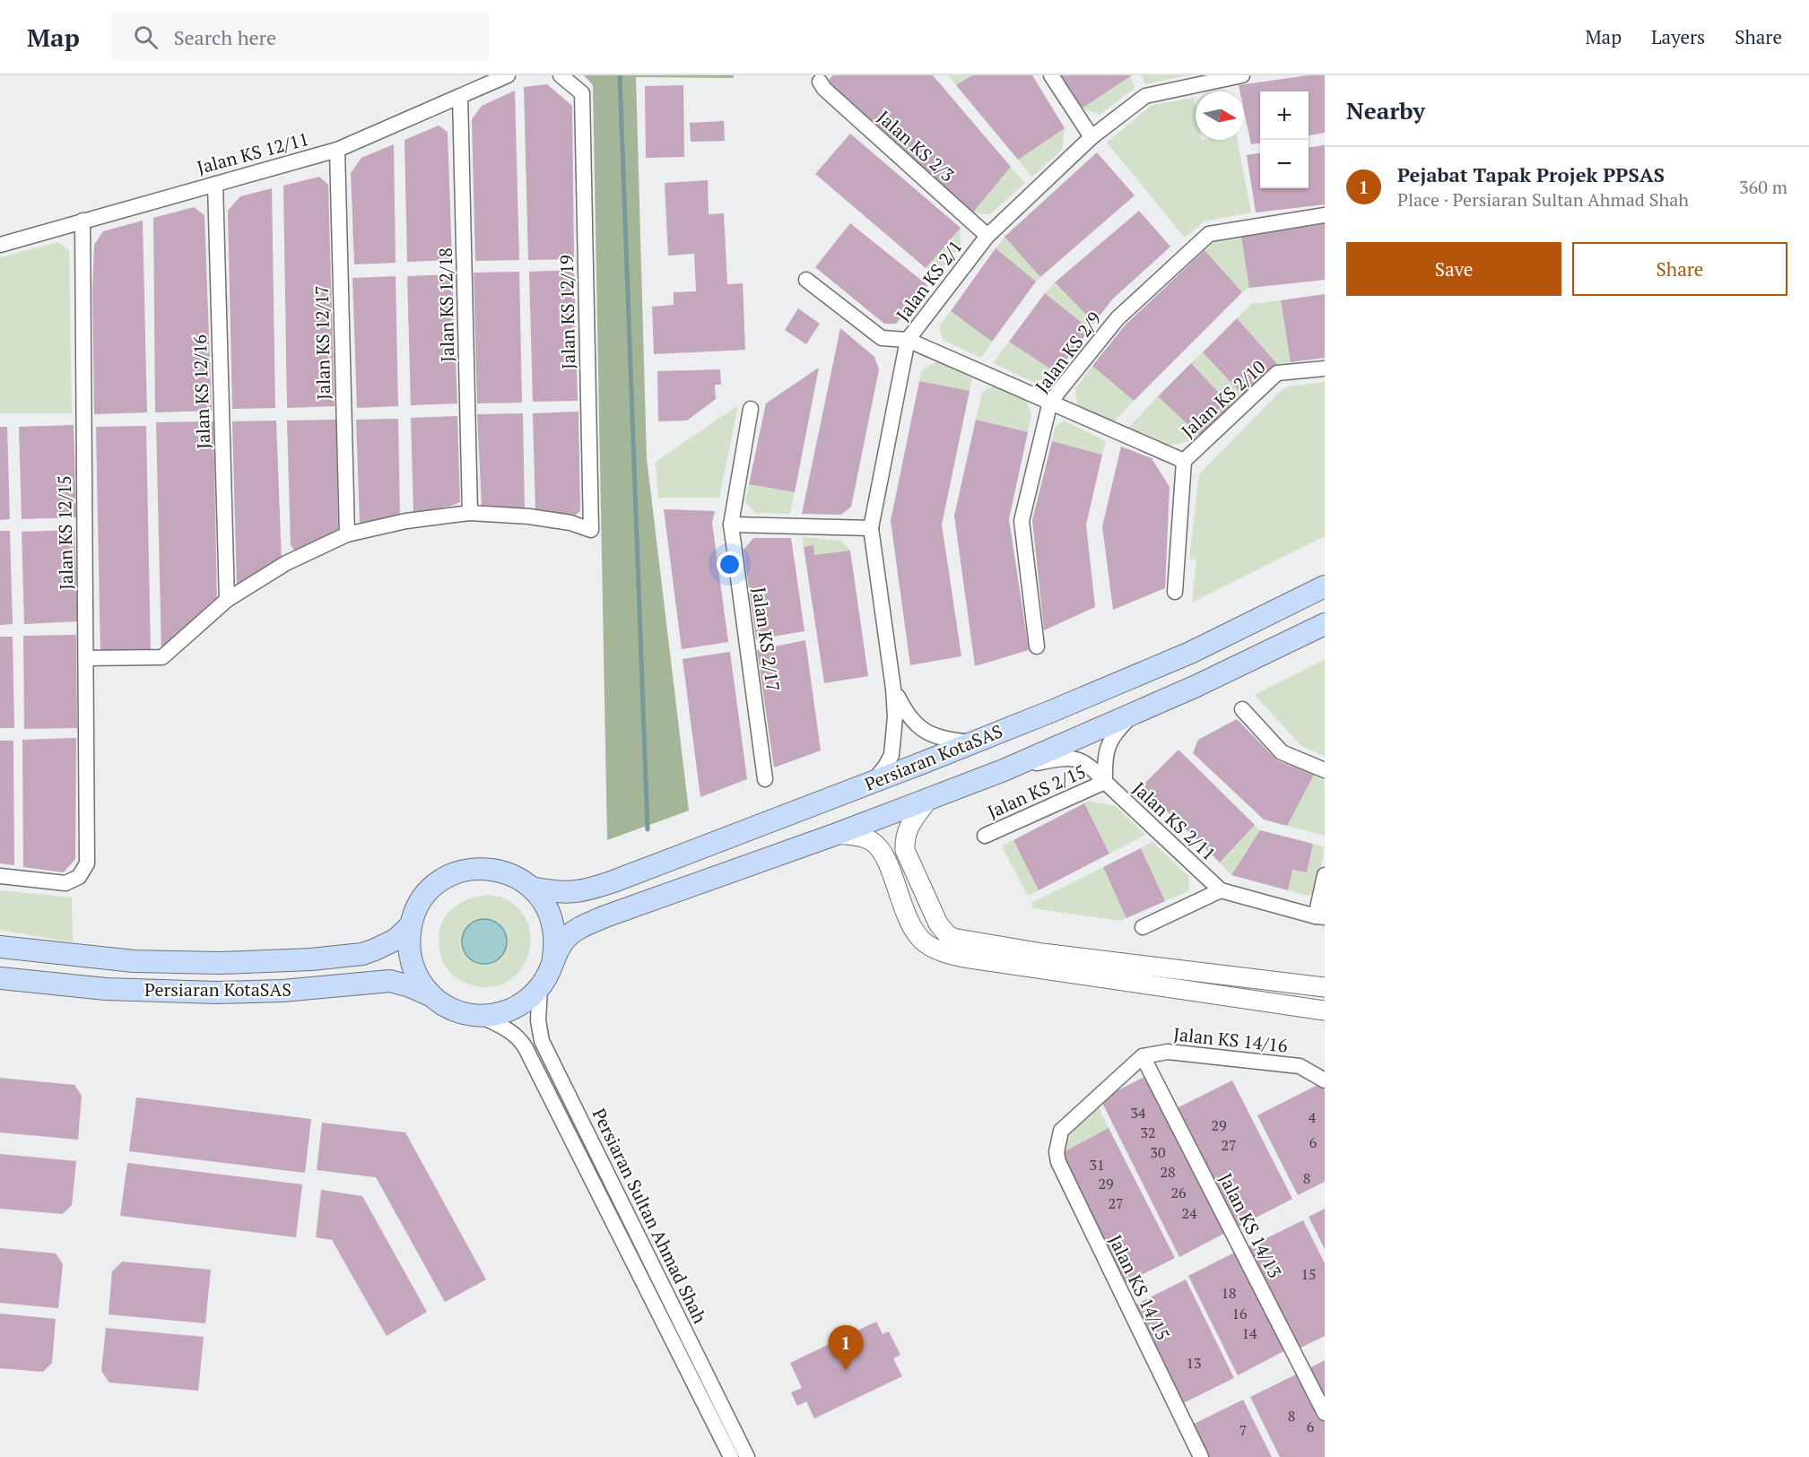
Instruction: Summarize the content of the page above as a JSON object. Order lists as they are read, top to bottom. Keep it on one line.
{"streets":{"main road":["Persiaran KotaSAS"],"street":["Jalan KS 2/3","Jalan KS 12/11","Jalan KS 2/1","Jalan KS 12/18","Jalan KS 12/19","Jalan KS 12/17","Jalan KS 2/9","Jalan KS 12/16","Jalan KS 2/10","Jalan KS 12/15","Jalan KS 2/17","Jalan KS 2/15","Jalan KS 2/11","Jalan KS 14/16","Persiaran Sultan Ahmad Shah","Jalan KS 14/13","Jalan KS 14/15"]},"crossings":[["Jalan KS 2/3","Jalan KS 2/1"],["Jalan KS 12/11","Jalan KS 12/18"],["Jalan KS 12/11","Jalan KS 12/17"],["Jalan KS 12/11","Jalan KS 12/16"],["Jalan KS 12/11","Jalan KS 12/15"],["Jalan KS 12/18","Jalan KS 12/19"],["Persiaran KotaSAS","Jalan KS 2/11"],["Persiaran KotaSAS","Persiaran Sultan Ahmad Shah"],["Jalan KS 2/15","Jalan KS 2/11"],["Jalan KS 14/16","Jalan KS 14/13"],["Jalan KS 14/16","Jalan KS 14/15"],["Jalan KS 14/13","Jalan KS 14/15"]],"house_numbers":["34","4","29","32","6","27","30","31","28","8","29","26","27","24","15","18","16","14","13","8","6","7"],"north":"right","page":{"header":"Map","search":"Search here","nav":["Map","Layers","Share"],"heading":"Nearby","map_buttons":["+","−"],"list":[{"mark":"1","name":"Pejabat Tapak Projek PPSAS","note":"Place · Persiaran Sultan Ahmad Shah","value":"360 m"}],"buttons":["Save","Share"],"pins":"1"}}
